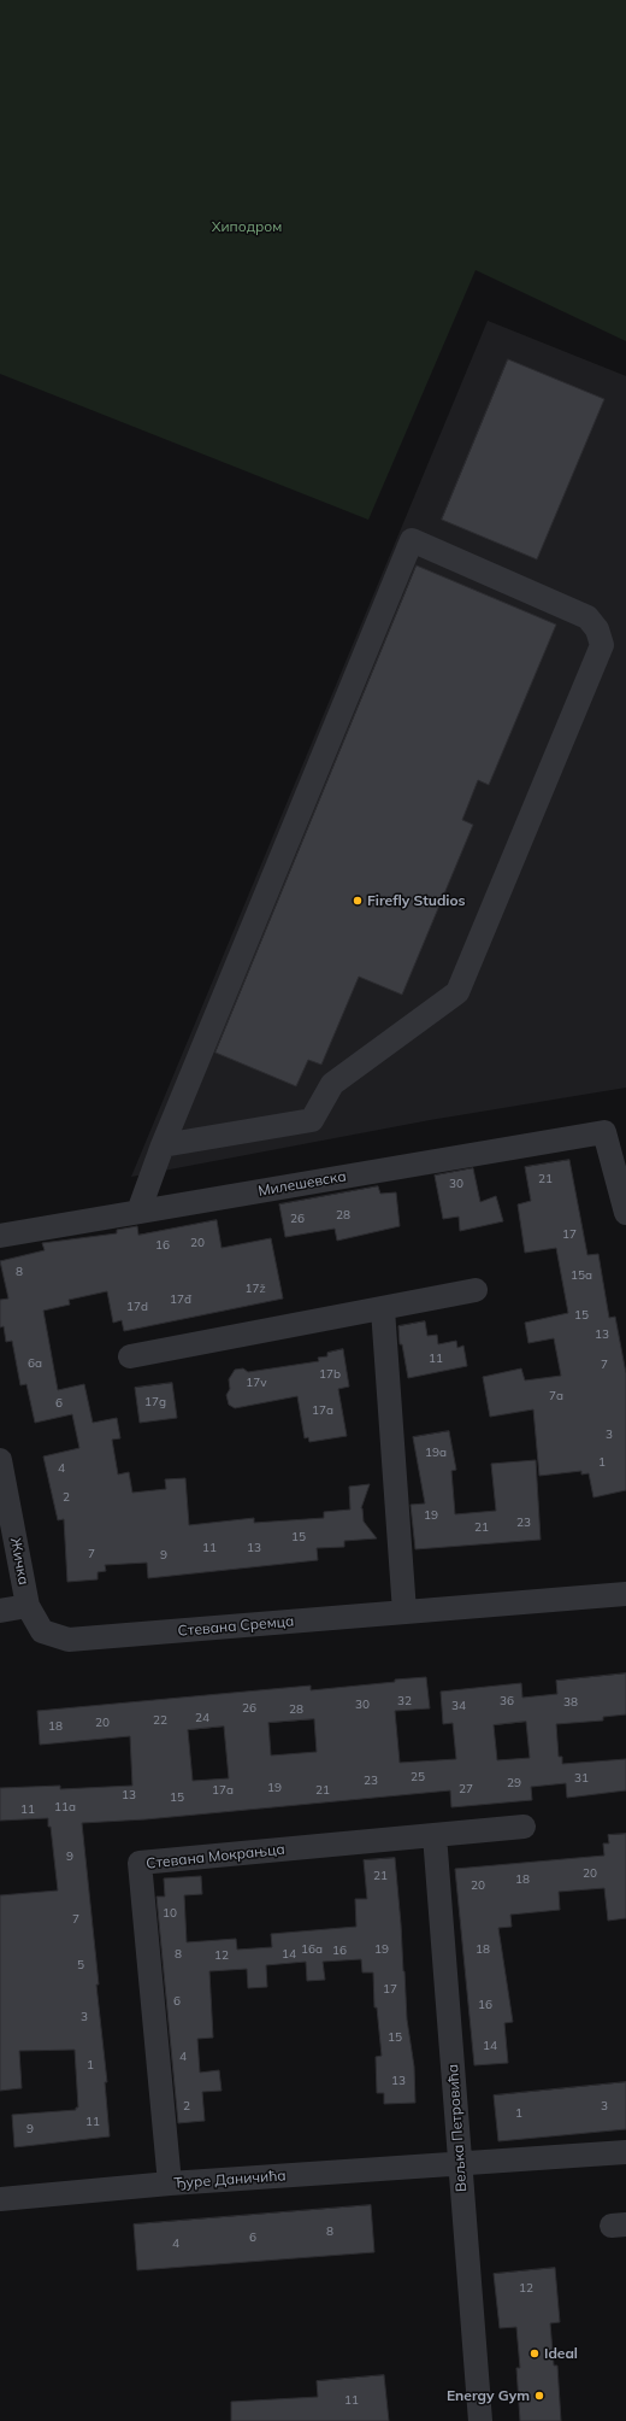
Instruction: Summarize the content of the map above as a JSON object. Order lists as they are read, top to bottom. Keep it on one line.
{"streets":{"street":["Милешевска","Жичка","Стевана Сремца","Стевана Мокрањца","Вељка Петровића","Ђуре Даничића"]},"crossings":[["Жичка","Стевана Сремца"],["Стевана Мокрањца","Вељка Петровића"],["Стевана Мокрањца","Ђуре Даничића"],["Вељка Петровића","Ђуре Даничића"]],"parks":["Хиподром"],"places":["Firefly Studios","Ideal","Energy Gym"],"house_numbers":["21","30","28","26","17","20","16","8","15a","17ž","17đ","17d","15","13","11","6a","7","17b","17v","7a","17g","6","17a","3","19a","1","4","2","19","23","21","15","11","13","7","9","32","36","38","30","34","26","28","24","22","20","18","25","31","23","29","19","27","17a","21","13","15","11a","11","9","20","21","18","20","10","7","16a","19","18","16","8","14","12","5","17","6","16","3","15","14","4","1","13","2","3","1","11","9","8","6","4","12","11"]}
